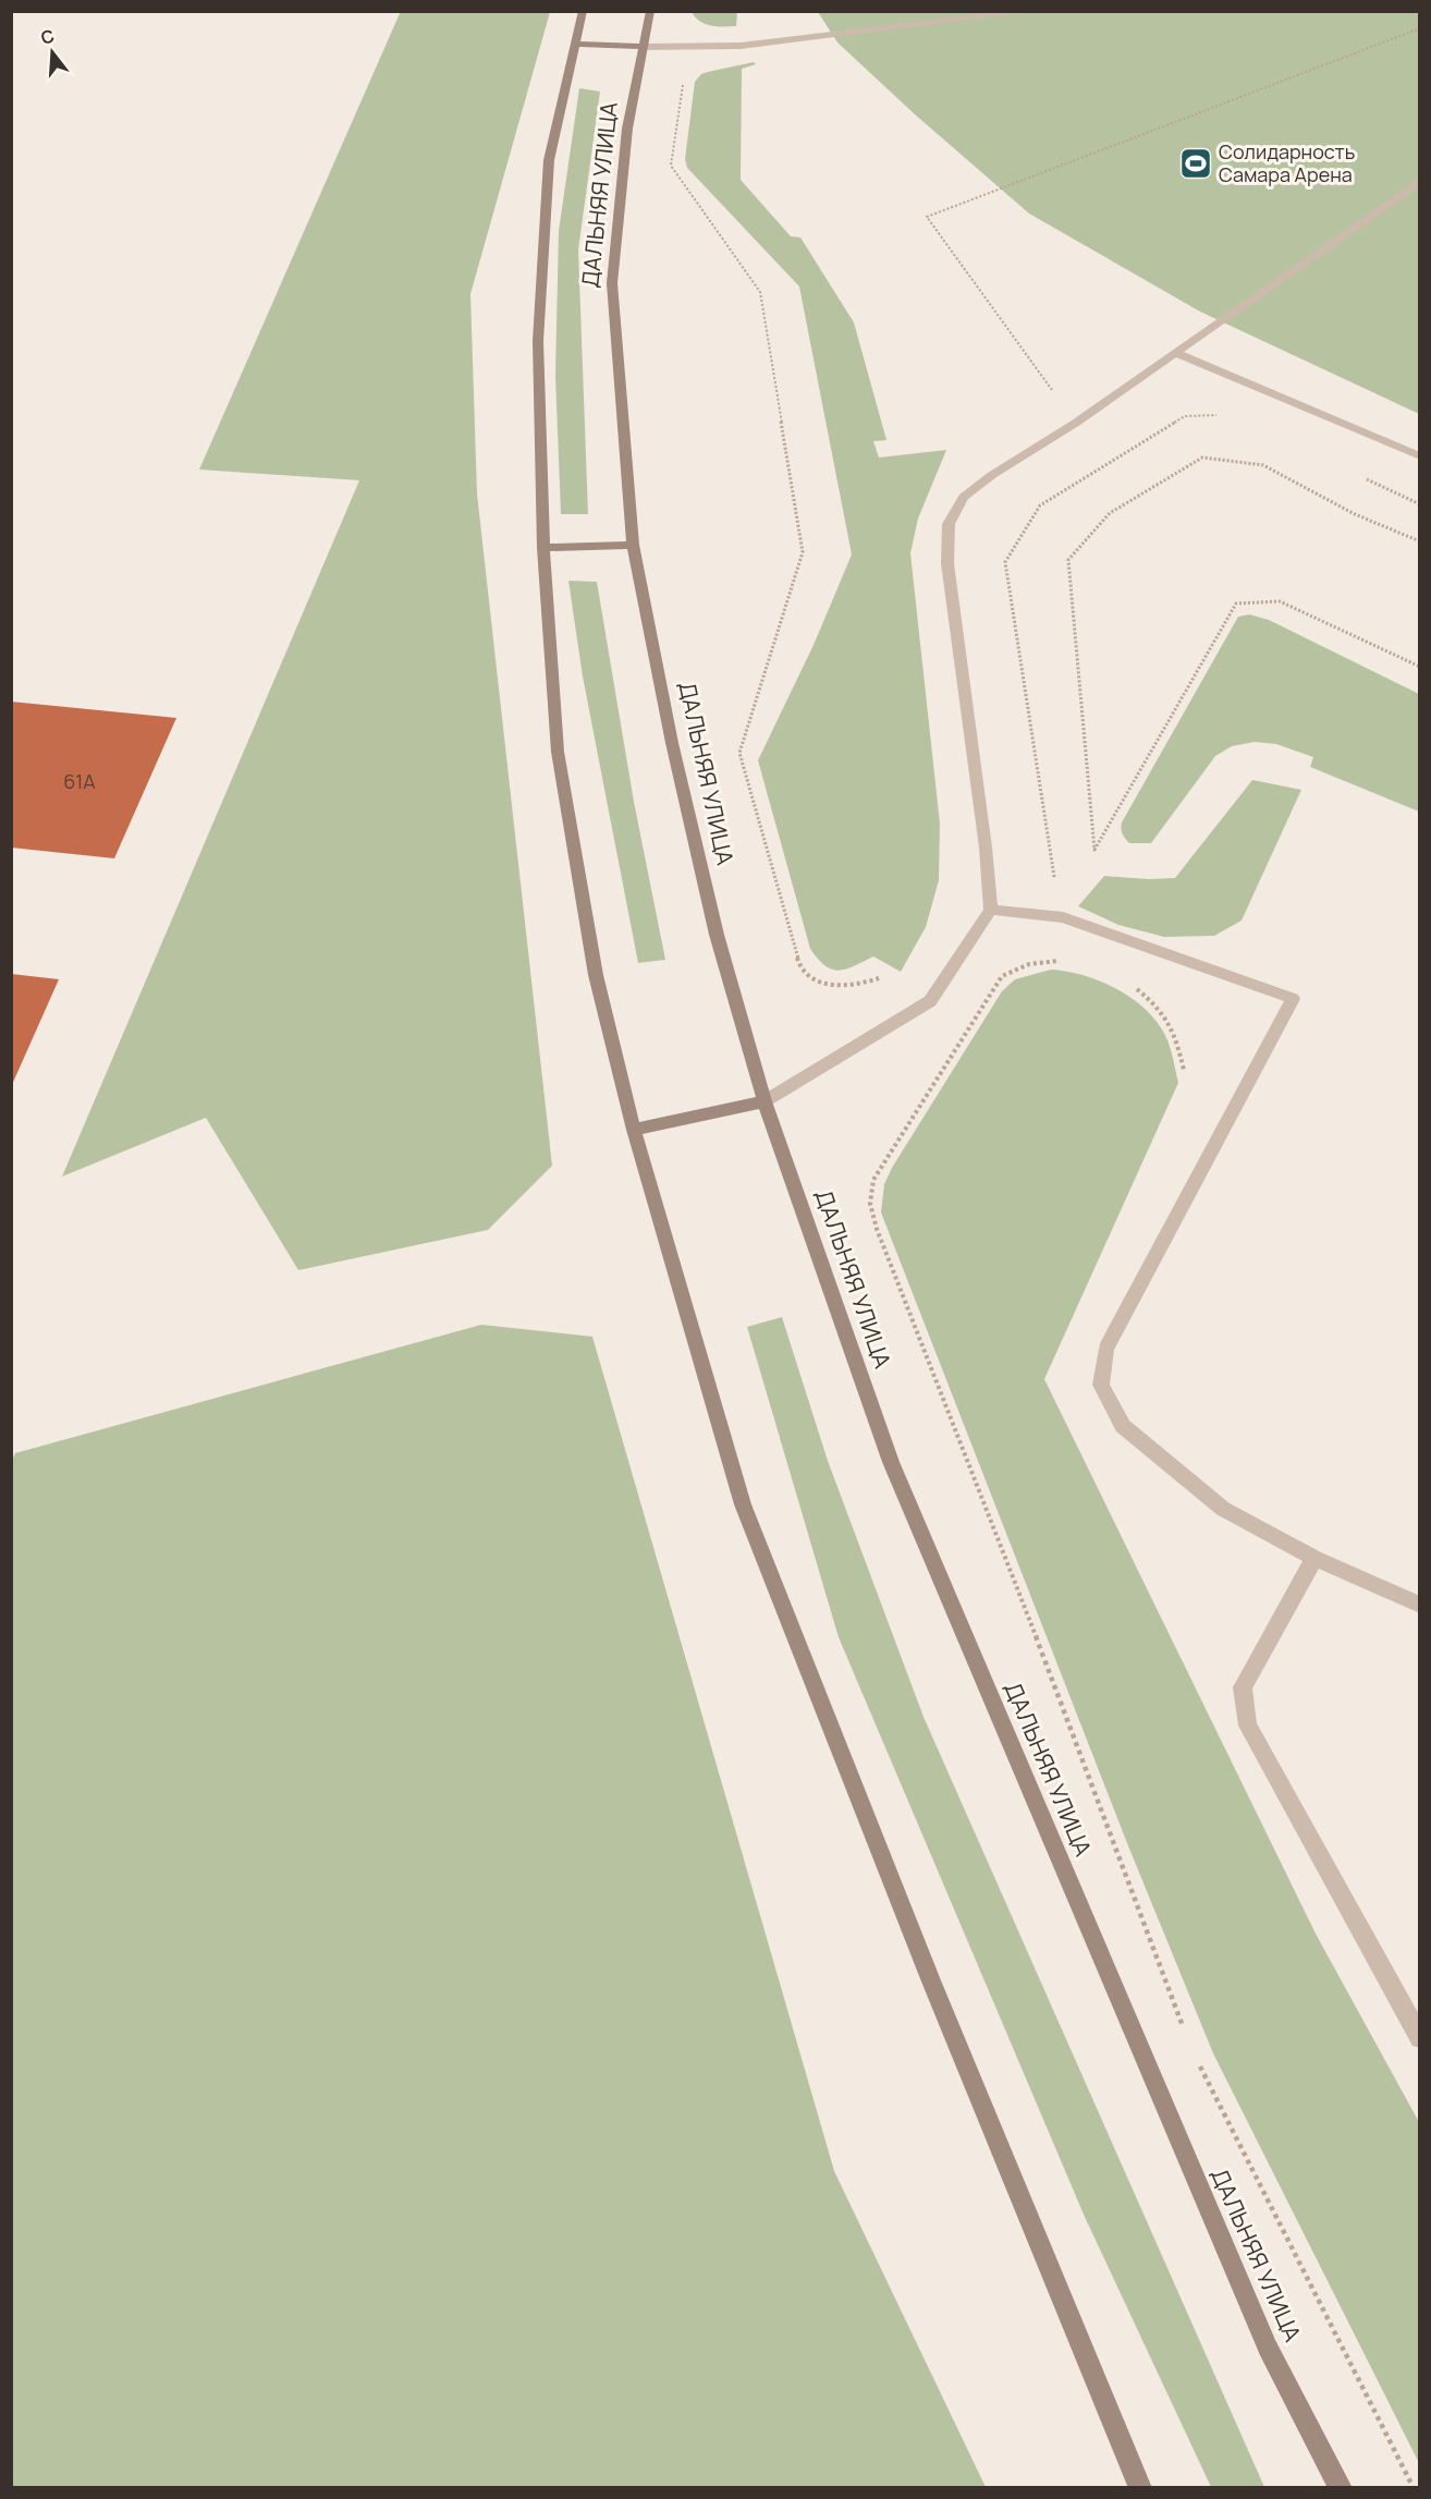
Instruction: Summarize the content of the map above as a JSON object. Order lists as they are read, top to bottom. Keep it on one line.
{"streets":{"main road":["ДАЛЬНЯЯ УЛИЦА"]},"places":{"sports":["Солидарность Самара Арена"]},"house_numbers":["61А"],"north":"top"}
